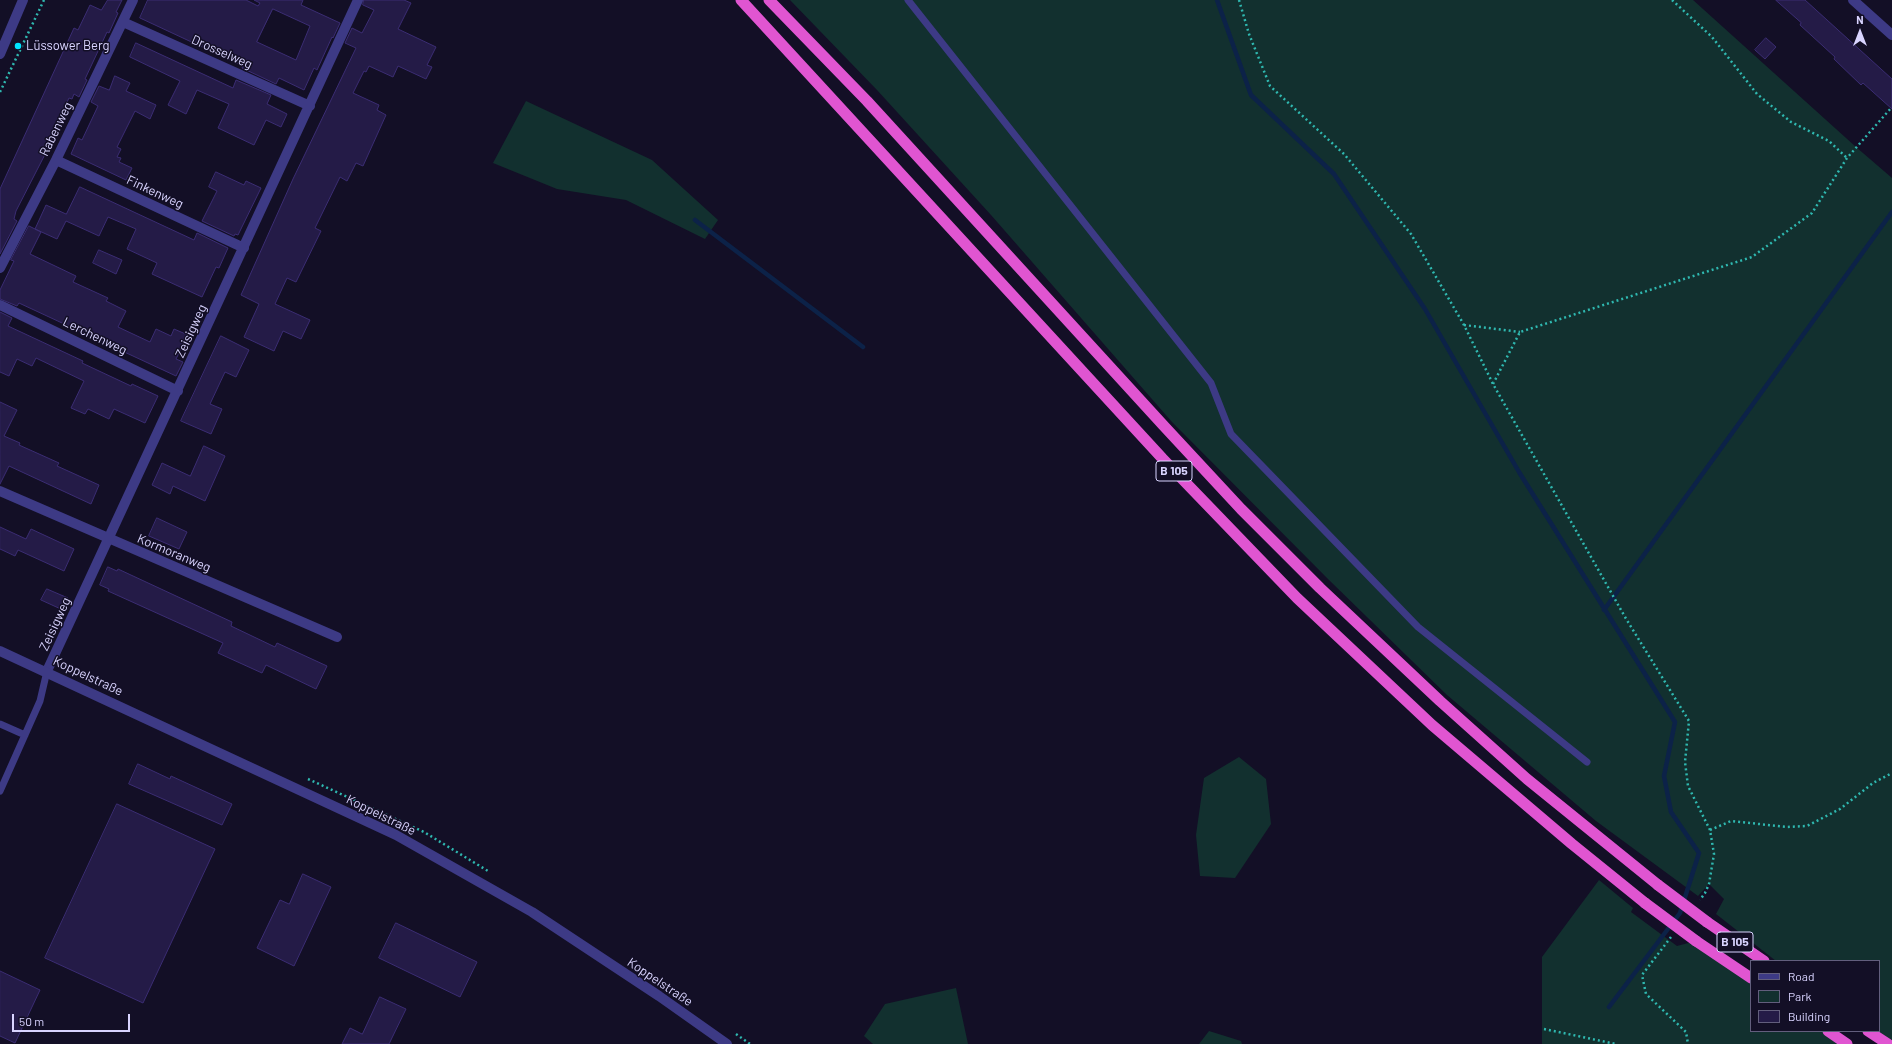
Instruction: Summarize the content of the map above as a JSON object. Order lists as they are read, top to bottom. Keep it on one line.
{"streets":{"highway":["B 105"],"street":["Drosselweg","Rabenweg","Finkenweg","Zeisigweg","Lerchenweg","Kormoranweg","Koppelstraße"]},"crossings":[["Drosselweg","Rabenweg"],["Drosselweg","Zeisigweg"],["Rabenweg","Finkenweg"],["Finkenweg","Zeisigweg"],["Zeisigweg","Lerchenweg"],["Zeisigweg","Kormoranweg"],["Zeisigweg","Koppelstraße"]],"places":["Lüssower Berg"],"legend":["Road","Park","Building"],"scale_bar":"50 m","north":"top"}
